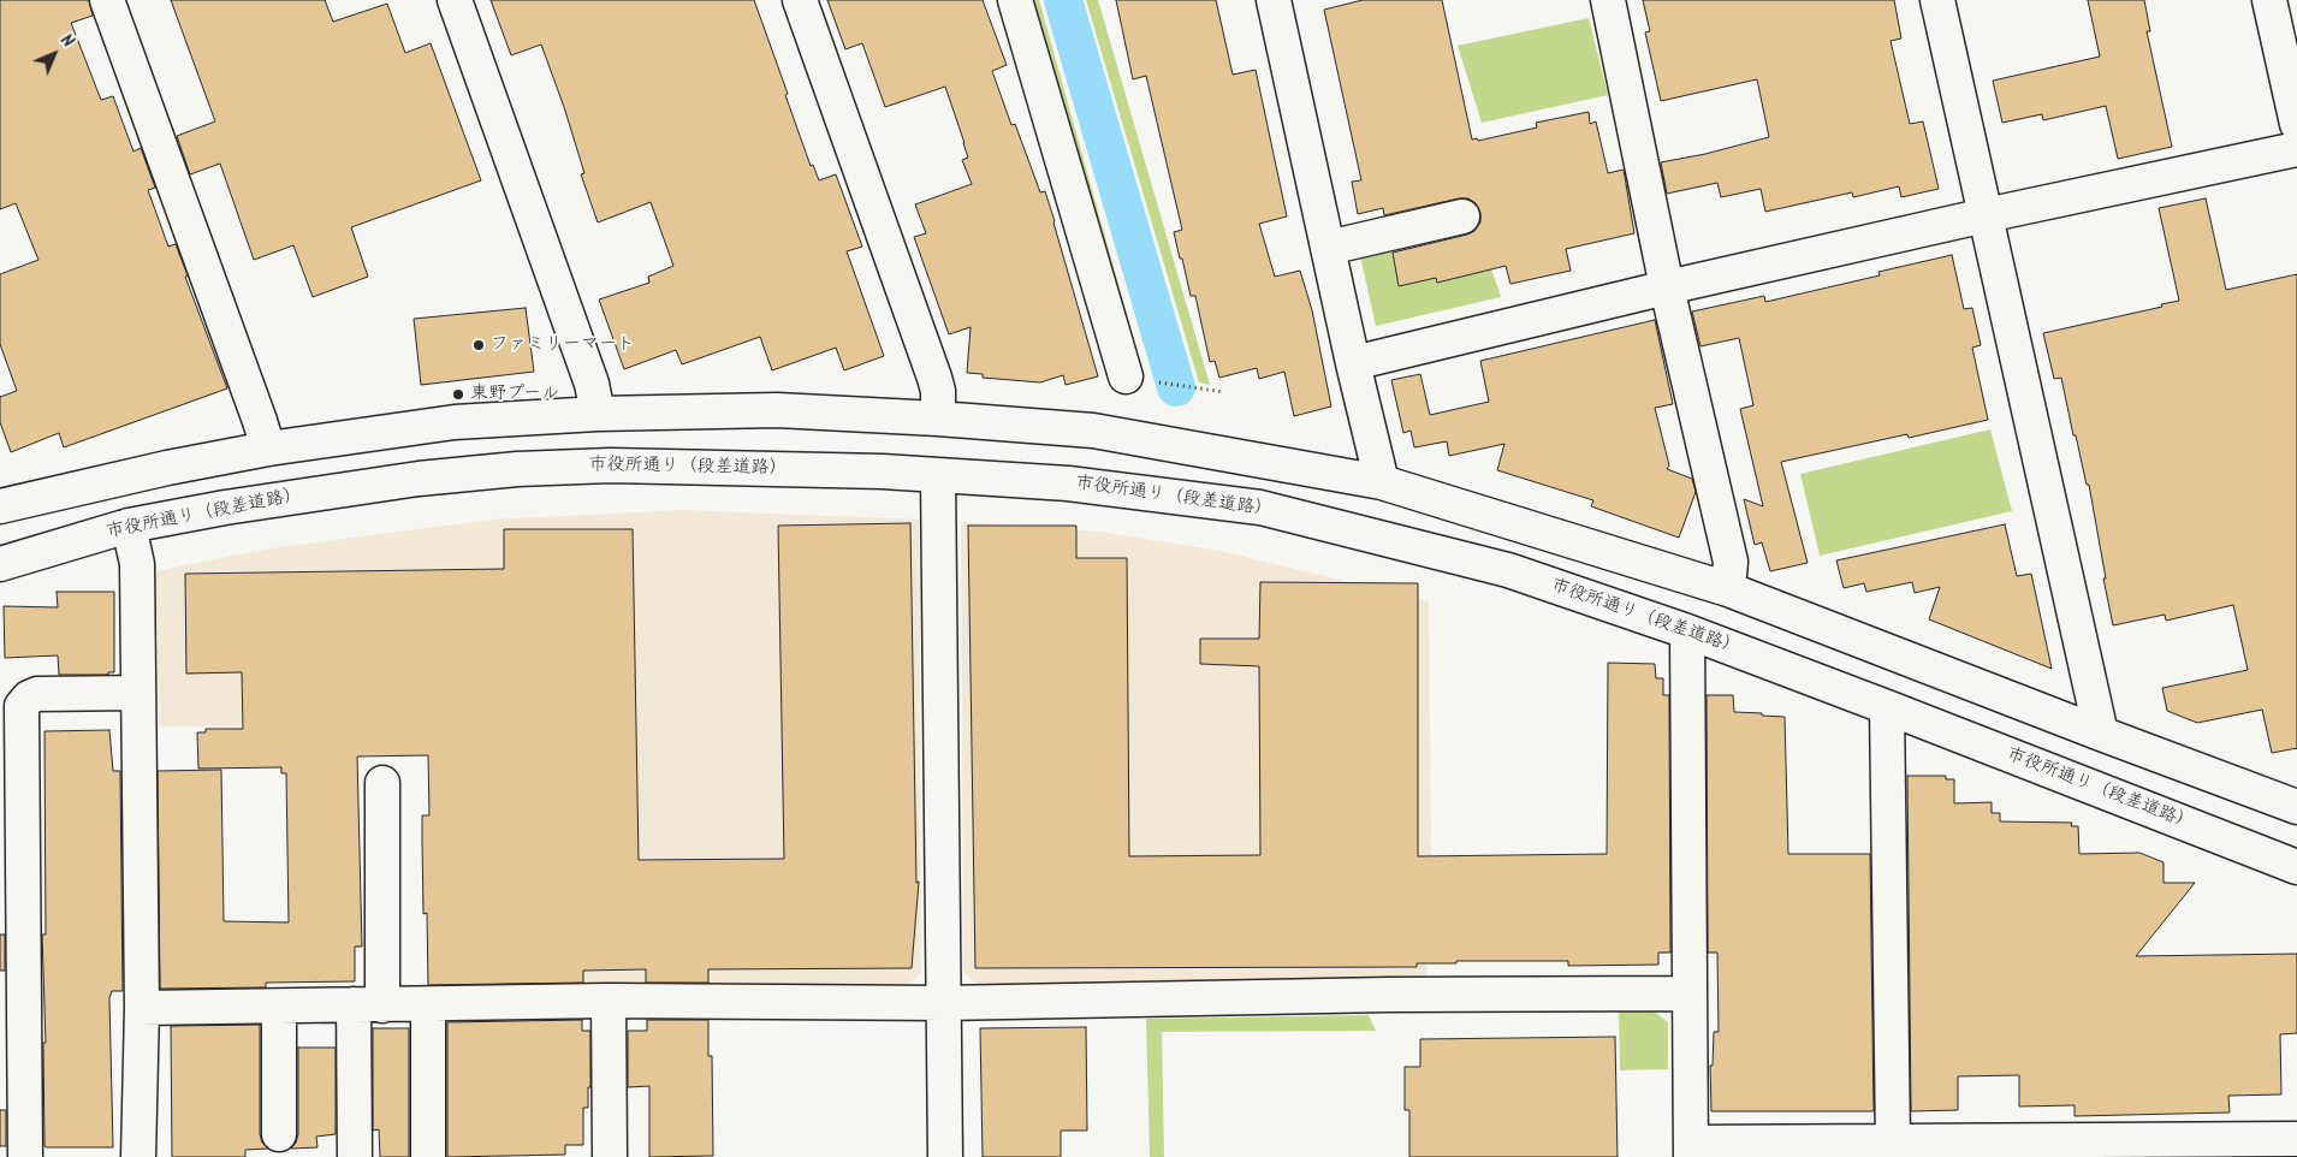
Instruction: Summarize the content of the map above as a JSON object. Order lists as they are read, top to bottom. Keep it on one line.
{"streets":{"street":["市役所通り（段差道路）"]},"places":["ファミリーマート","東野プール"],"north":"top right"}
